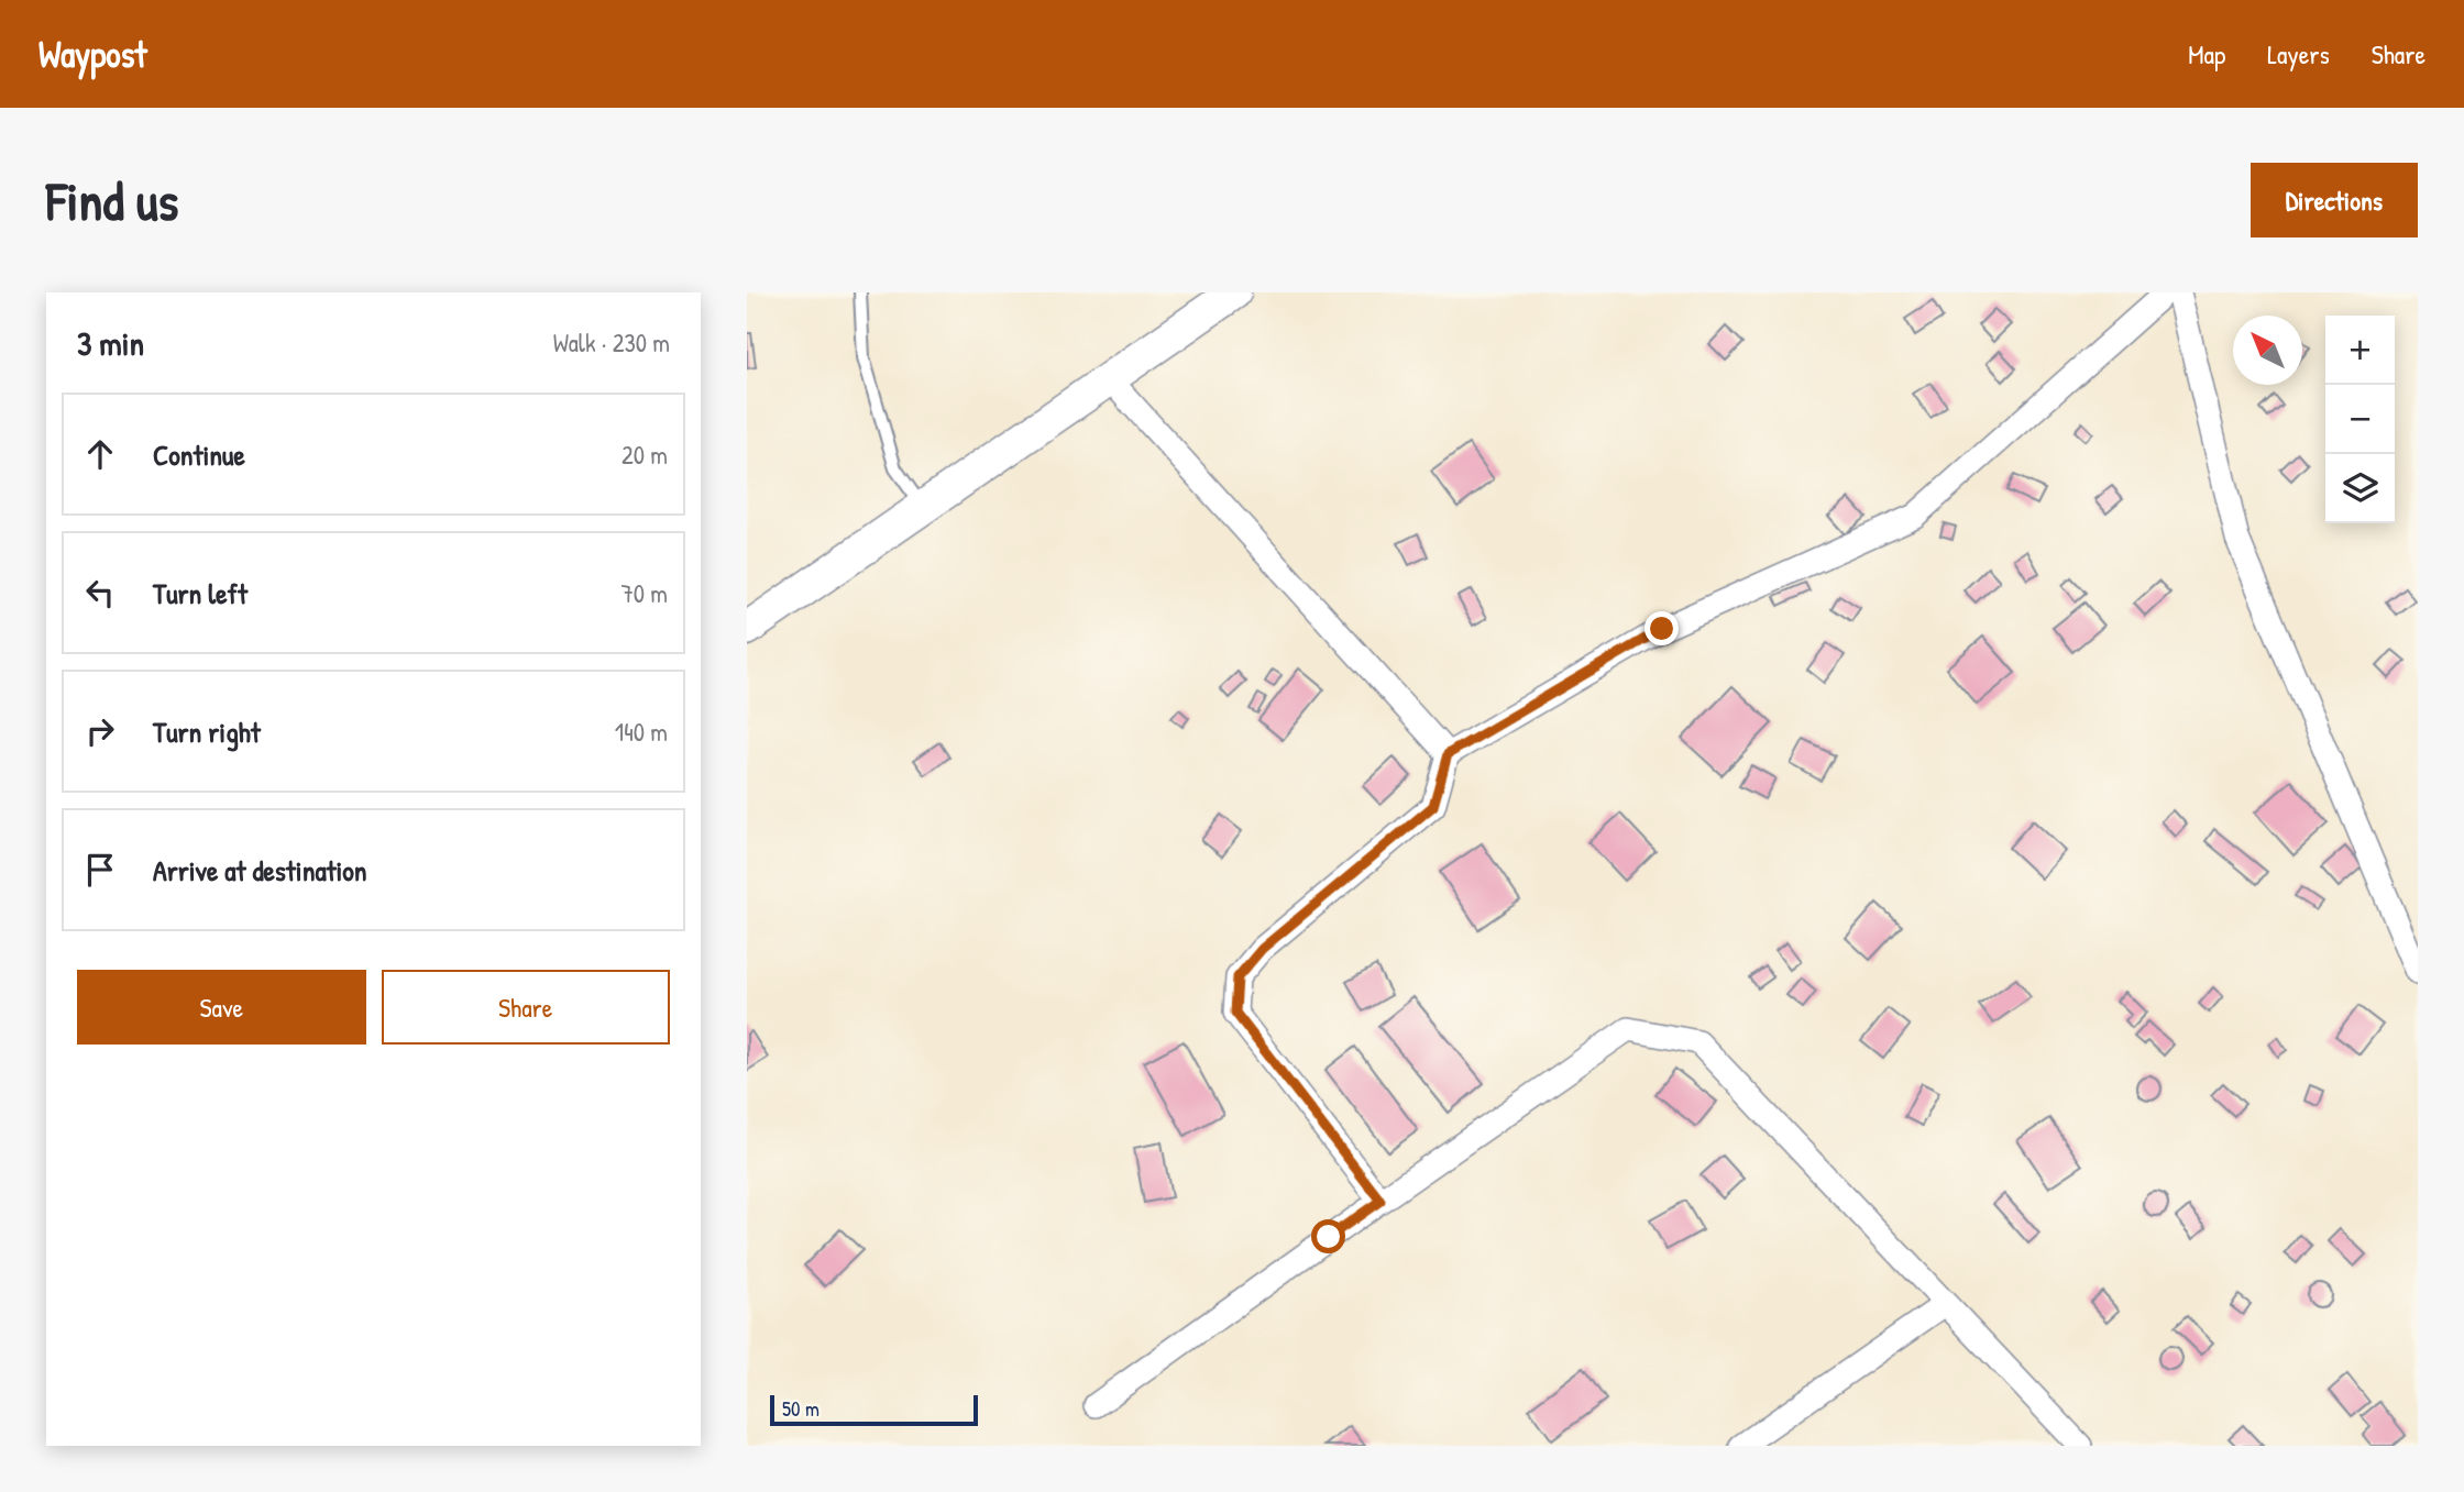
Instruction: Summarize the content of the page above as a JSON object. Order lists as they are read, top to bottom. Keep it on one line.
{"scale_bar":"50 m","north":"top left","page":{"header":"Waypost","nav":["Map","Layers","Share"],"buttons":["Directions",["Save","Share"]],"title":"Find us","heading":["3 min","Walk · 230 m"],"map_buttons":["+","−"],"list":[["Continue","20 m"],["Turn left","70 m"],["Turn right","140 m"],"Arrive at destination"],"scale":"50 m"}}
